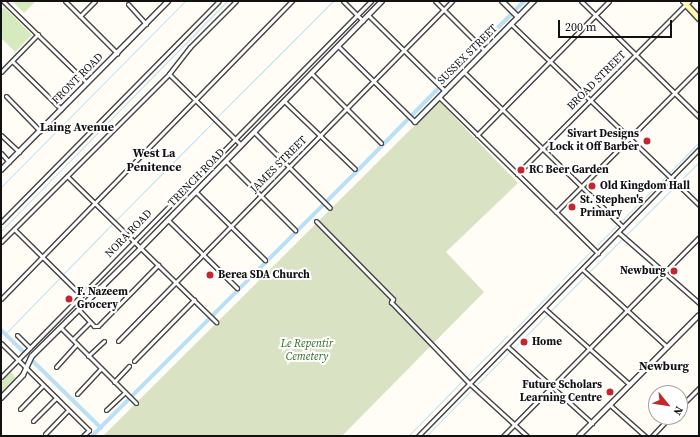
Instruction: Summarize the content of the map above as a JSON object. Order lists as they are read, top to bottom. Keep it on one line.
{"streets":{"street":["SUSSEX STREET","FRONT ROAD","BROAD STREET","JAMES STREET","TRENCH ROAD","NORA ROAD"]},"districts":["Laing Avenue","West La Penitence","Newburg"],"parks":["Le Repentir Cemetery"],"places":["Sivart Designs Lock it Off Barber","RC Beer Garden","Old Kingdom Hall","St. Stephen's Primary","Newburg","Berea SDA Church","F. Nazeem Grocery","Home","Future Scholars Learning Centre"],"scale_bar":"200 m","north":"bottom right"}
